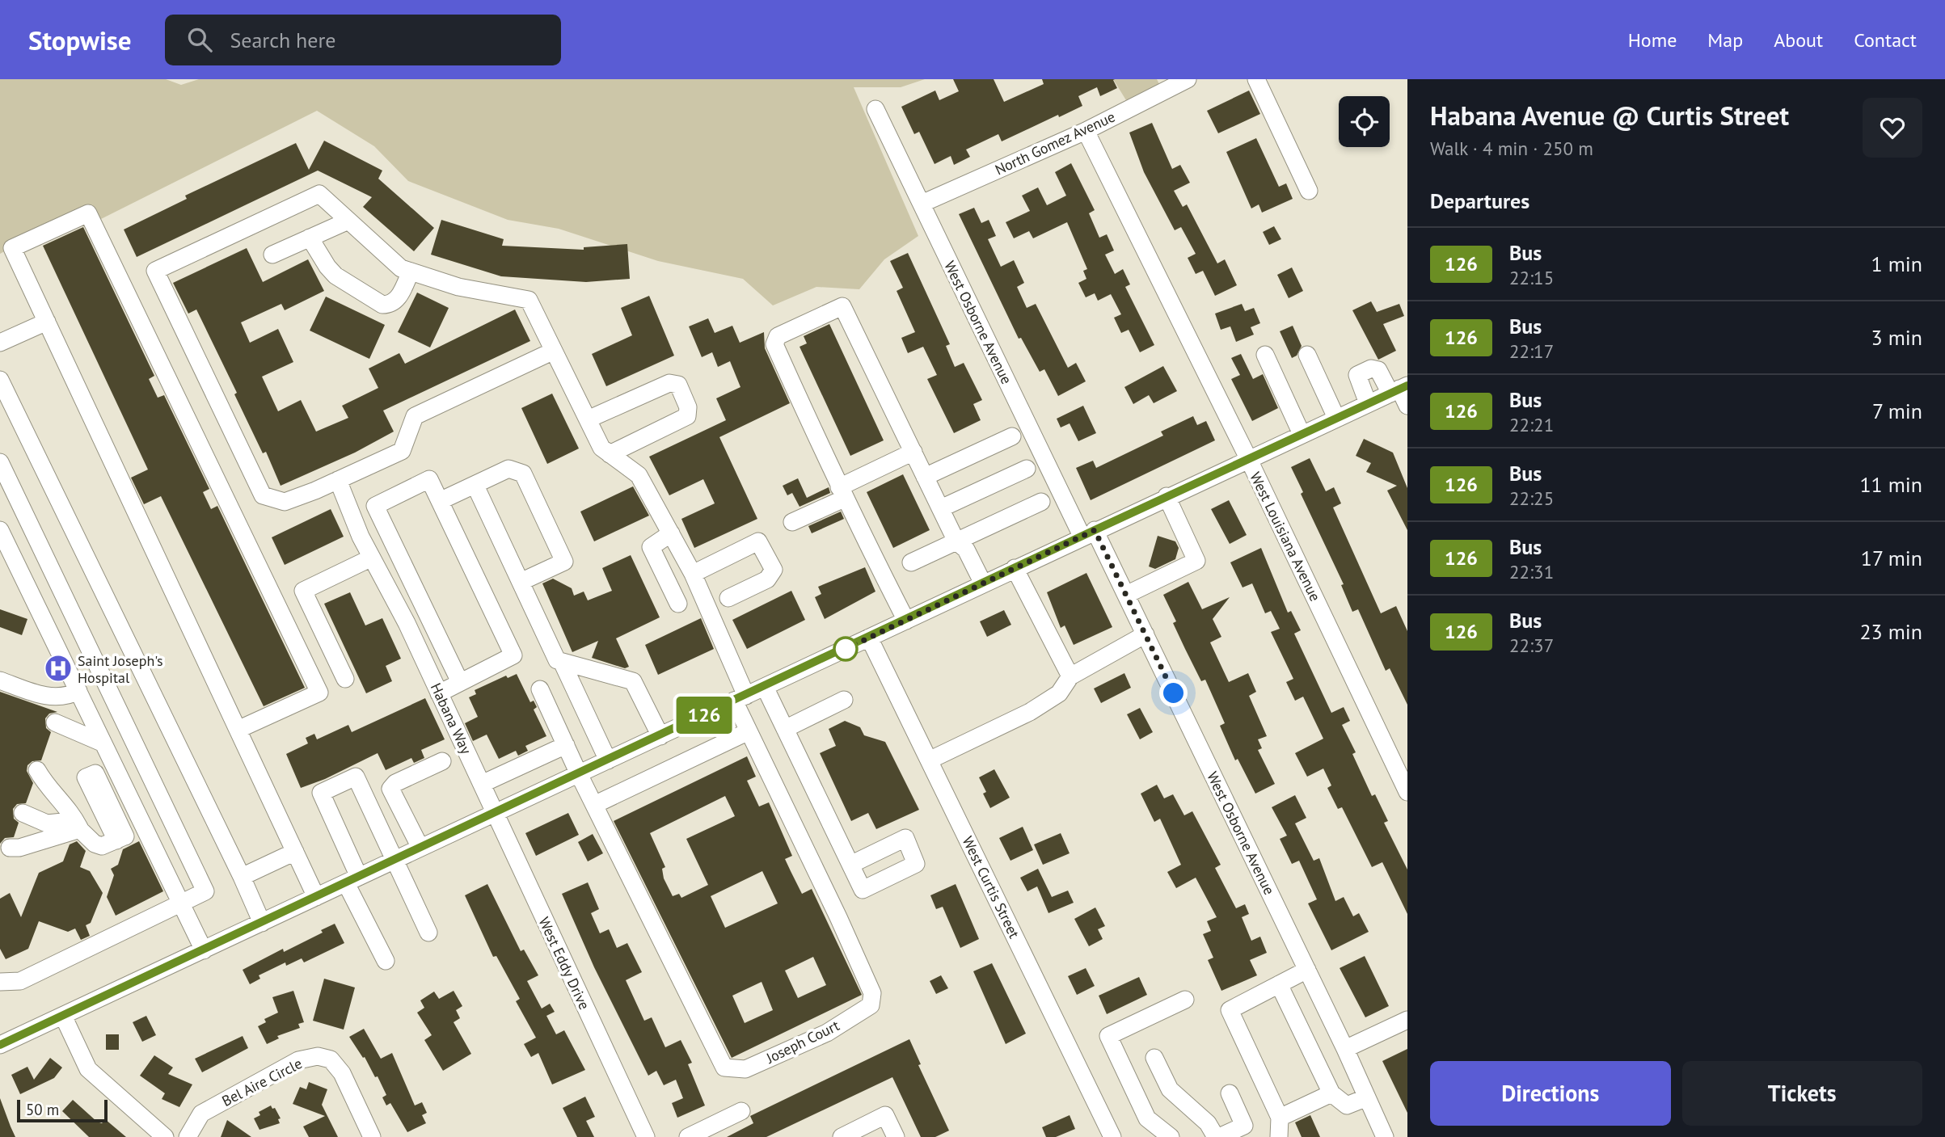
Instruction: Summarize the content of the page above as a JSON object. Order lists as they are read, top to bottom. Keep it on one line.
{"streets":{"street":["North Gomez Avenue","West Osborne Avenue","West Louisiana Avenue","Habana Way","West Curtis Street","West Eddy Drive","Joseph Court","Bel Aire Circle"]},"crossings":[["North Gomez Avenue","West Osborne Avenue"],["North Gomez Avenue","West Louisiana Avenue"],["Habana Way","West Eddy Drive"]],"places":{"hospital":["Saint Joseph's Hospital"]},"lines":["bus line 126"],"scale_bar":"50 m","page":{"header":"Stopwise","search":"Search here","nav":["Home","Map","About","Contact"],"on_map":"126","heading":[["Habana Avenue @ Curtis Street","Walk · 4 min · 250 m"],"Departures"],"list":[{"mark":"126","name":"Bus","note":"22:15","value":"1 min"},{"mark":"126","name":"Bus","note":"22:17","value":"3 min"},{"mark":"126","name":"Bus","note":"22:21","value":"7 min"},{"mark":"126","name":"Bus","note":"22:25","value":"11 min"},{"mark":"126","name":"Bus","note":"22:31","value":"17 min"},{"mark":"126","name":"Bus","note":"22:37","value":"23 min"}],"buttons":["Directions","Tickets"],"scale":"50 m"}}
